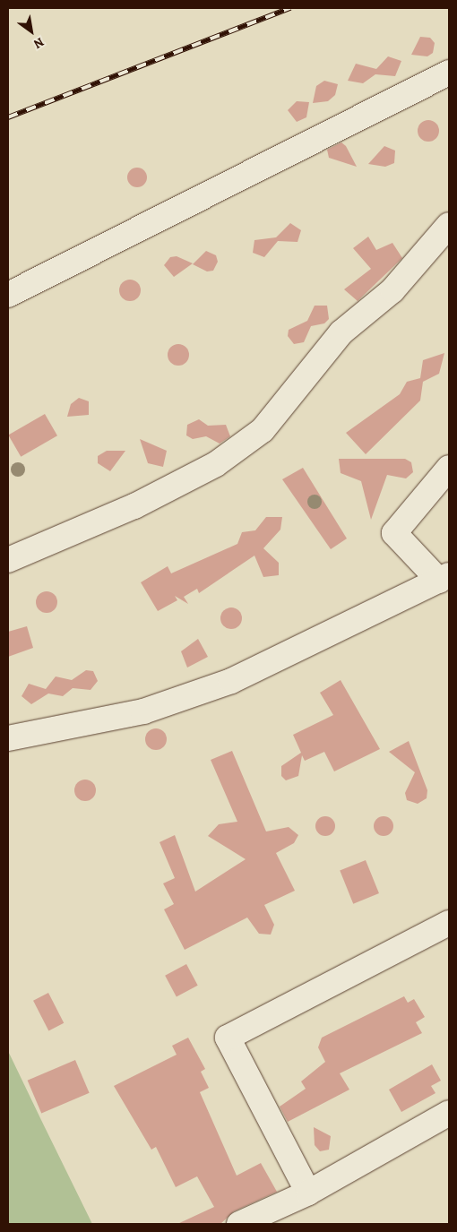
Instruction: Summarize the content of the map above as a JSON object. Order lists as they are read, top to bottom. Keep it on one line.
{"north":"bottom right"}
